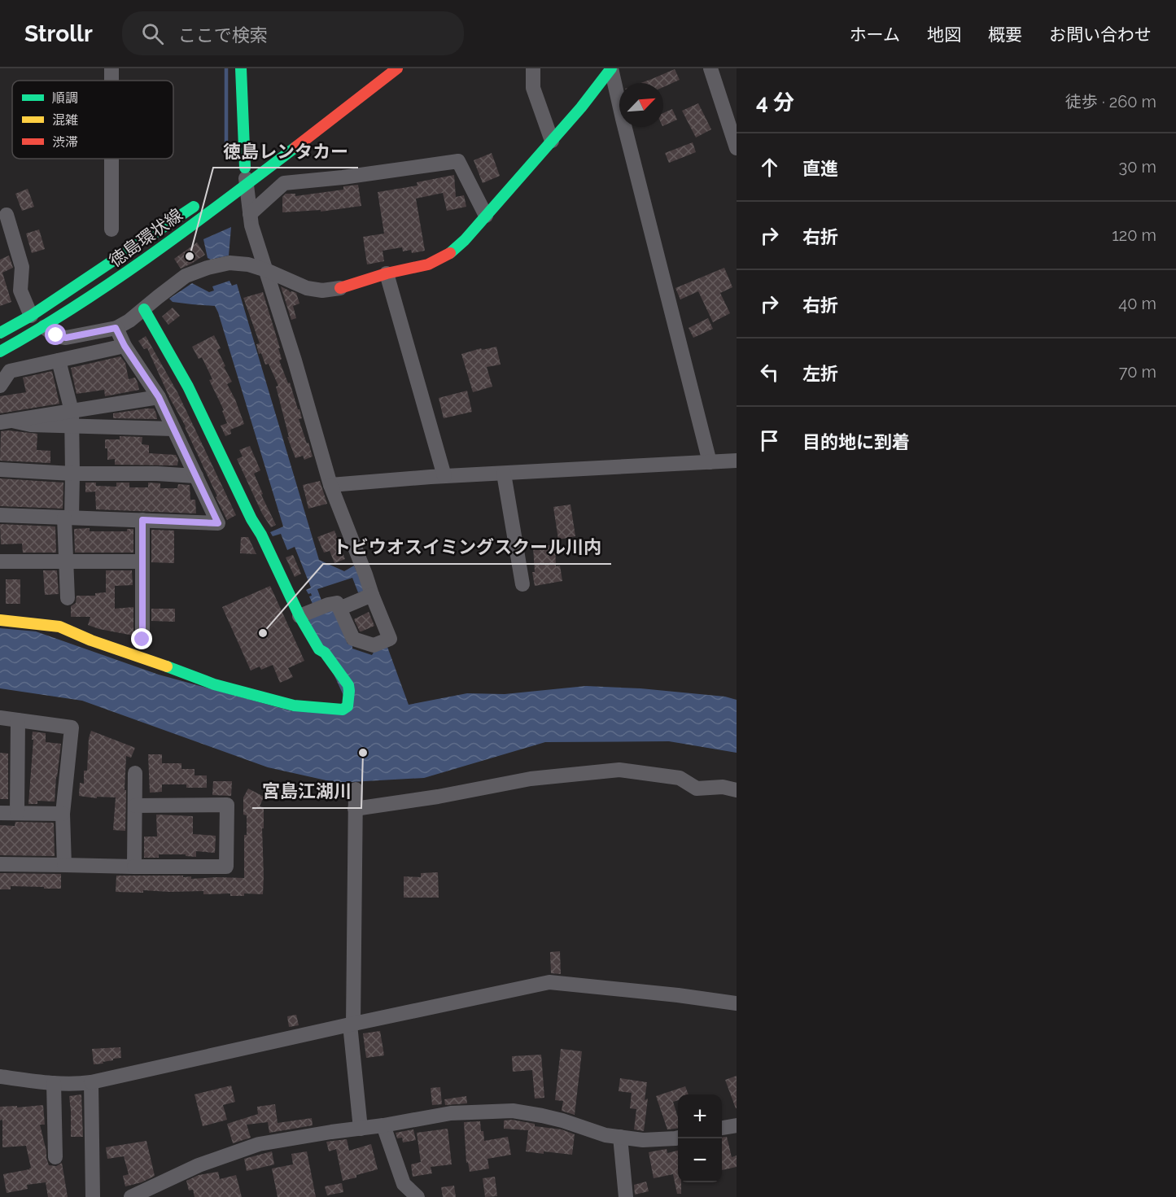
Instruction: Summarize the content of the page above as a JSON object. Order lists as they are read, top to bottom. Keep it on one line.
{"streets":{"street":["徳島環状線"]},"places":["徳島レンタカー","トビウオスイミングスクール川内","宮島江湖川"],"legend":["順調","混雑","渋滞"],"north":"top right","page":{"header":"Strollr","search":"ここで検索","nav":["ホーム","地図","概要","お問い合わせ"],"heading":["4 分","徒歩 · 260 m"],"list":[["直進","30 m"],["右折","120 m"],["右折","40 m"],["左折","70 m"],"目的地に到着"],"map_buttons":["+","−"]}}
